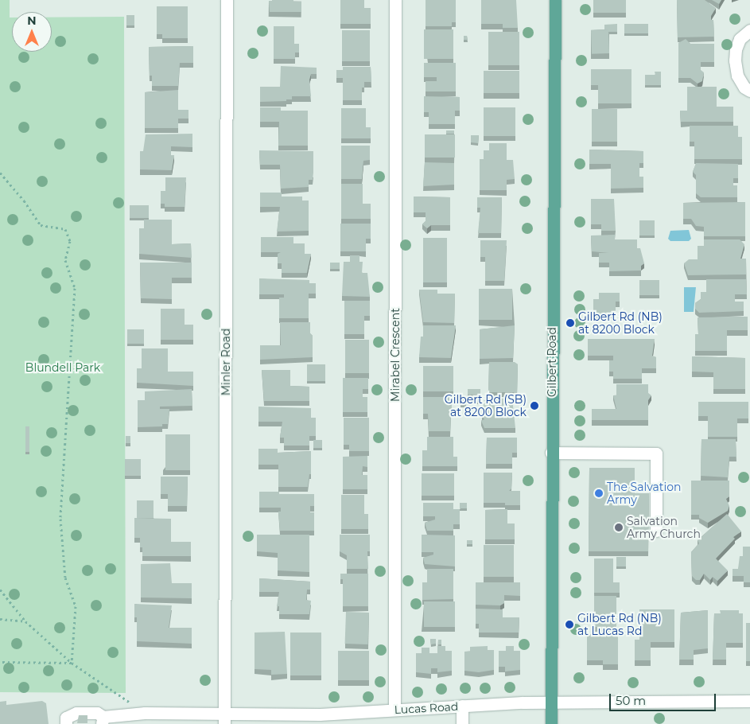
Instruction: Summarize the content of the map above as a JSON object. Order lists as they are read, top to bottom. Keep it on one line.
{"streets":{"main road":["Gilbert Road"],"street":["Mirabel Crescent","Minler Road","Lucas Road"]},"crossings":[["Mirabel Crescent","Lucas Road"],["Minler Road","Lucas Road"],["Gilbert Road","Lucas Road"]],"parks":["Blundell Park"],"places":["Gilbert Rd (NB) at 8200 Block","Gilbert Rd (SB) at 8200 Block","The Salvation Army","Salvation Army Church","Gilbert Rd (NB) at Lucas Rd"],"scale_bar":"50 m","north":"top"}
